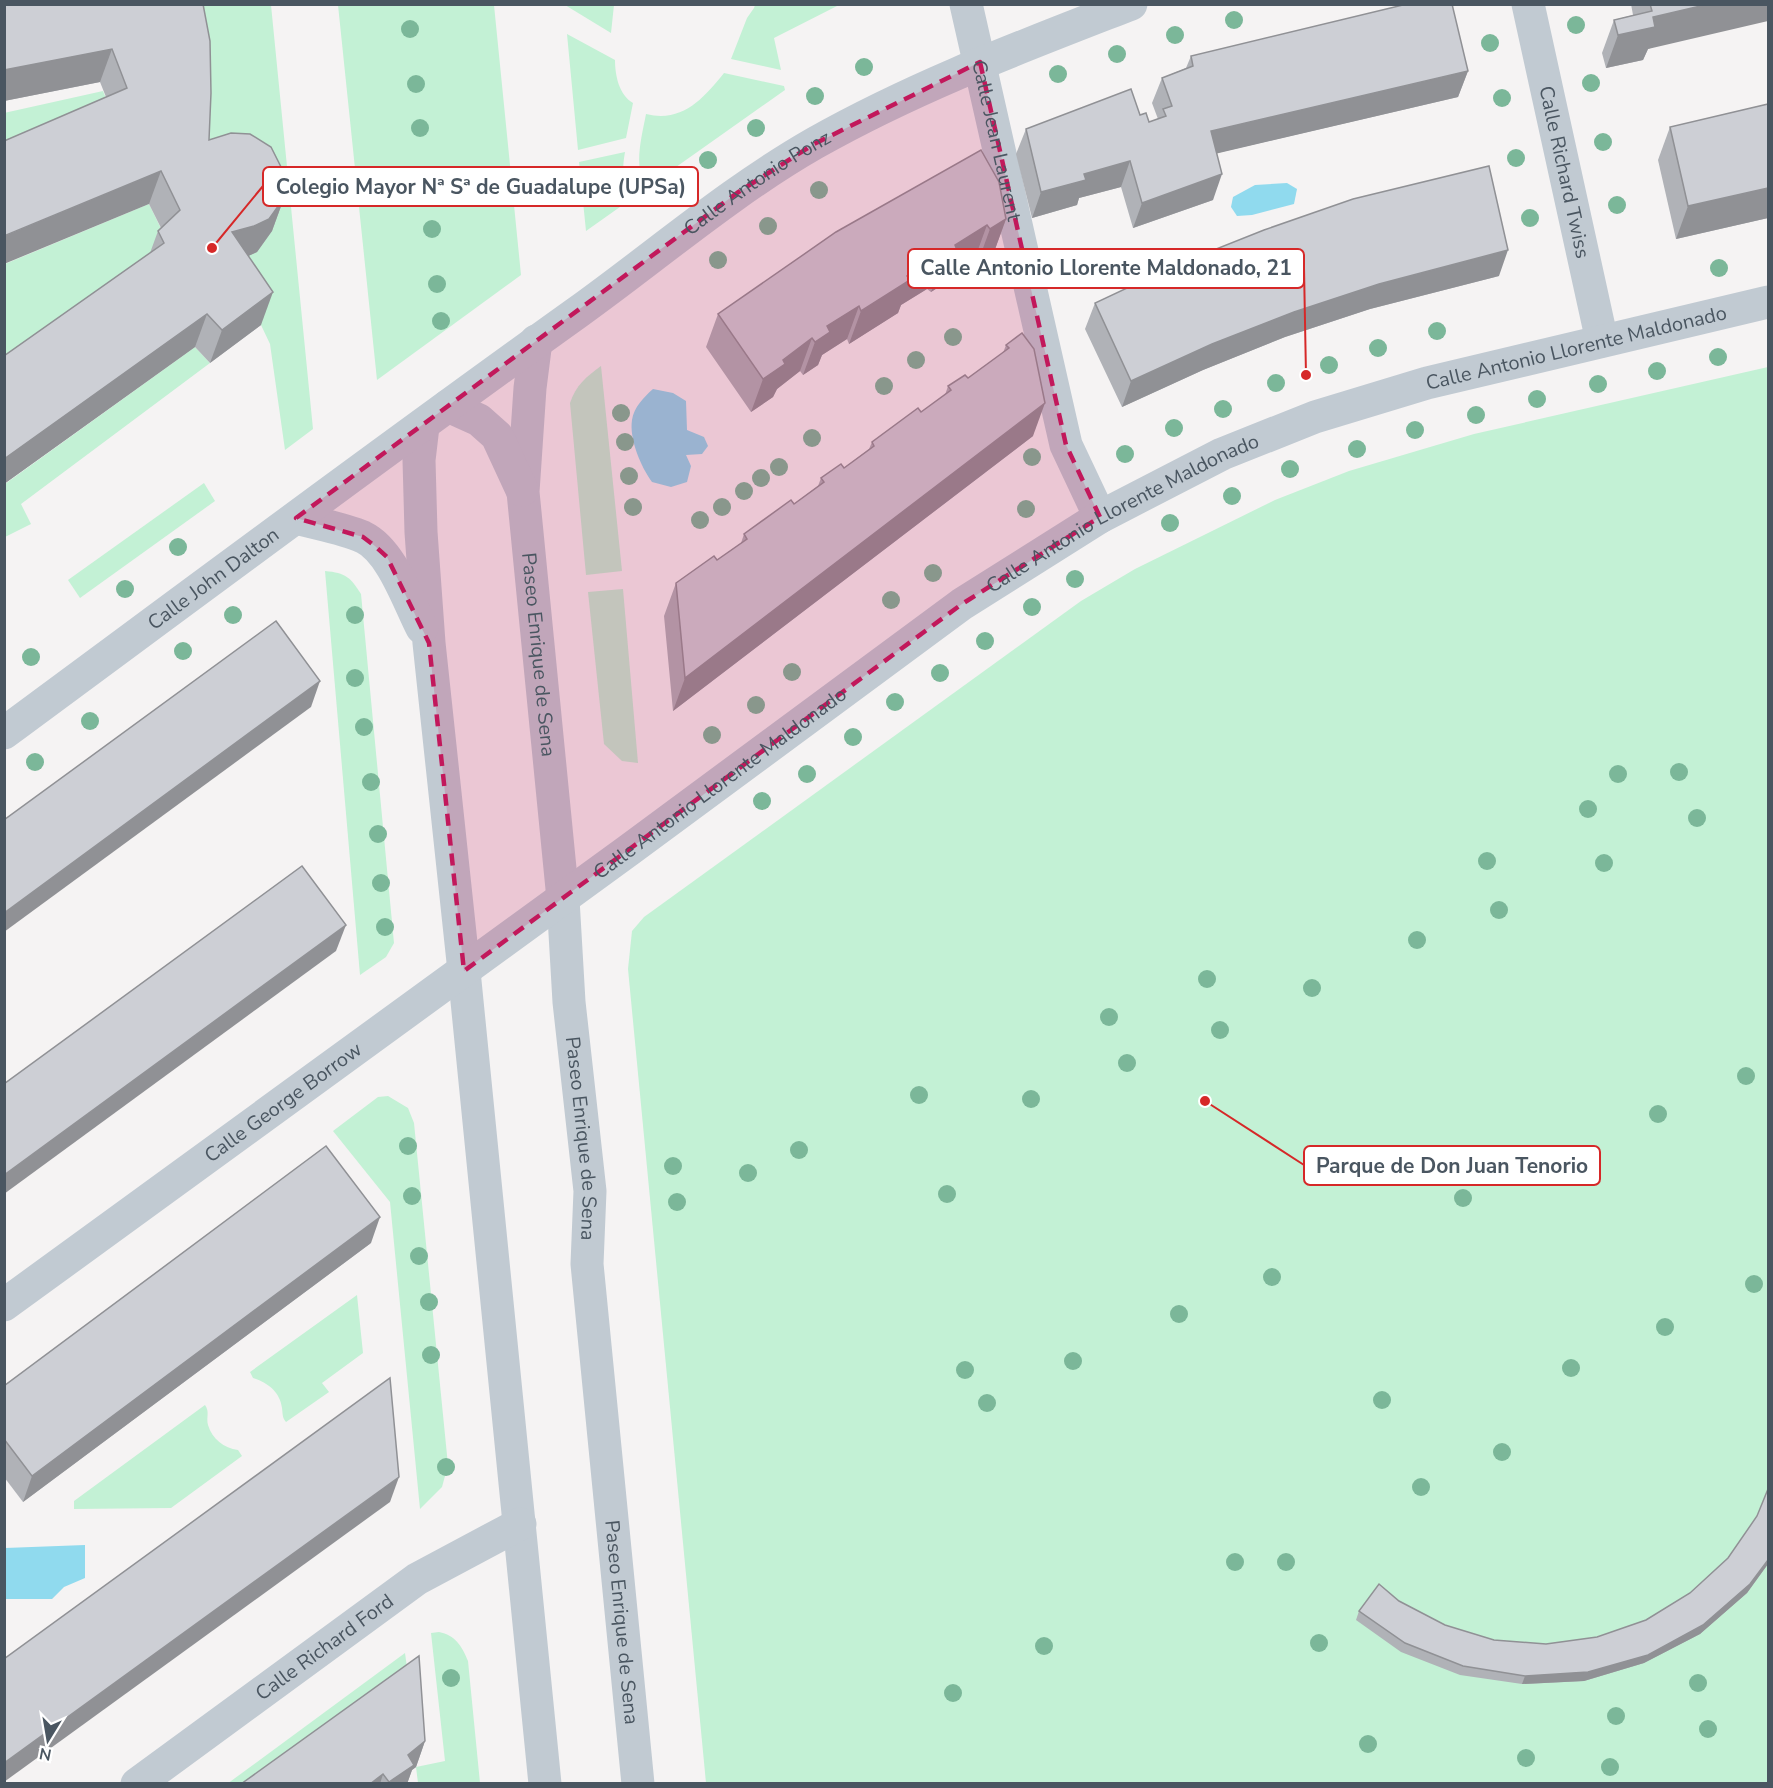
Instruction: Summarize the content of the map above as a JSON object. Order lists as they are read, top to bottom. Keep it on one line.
{"streets":{"street":["Calle Jean Laurent","Calle Richard Twiss","Calle Antonio Ponz","Calle Antonio Llorente Maldonado","Calle John Dalton","Paseo Enrique de Sena","Calle George Borrow","Calle Richard Ford"]},"crossings":[["Calle Jean Laurent","Calle Antonio Ponz"],["Calle Jean Laurent","Calle Antonio Llorente Maldonado"],["Calle Richard Twiss","Calle Antonio Llorente Maldonado"],["Calle Antonio Ponz","Calle John Dalton"],["Calle Antonio Ponz","Paseo Enrique de Sena"],["Calle Antonio Llorente Maldonado","Paseo Enrique de Sena"],["Calle Antonio Llorente Maldonado","Calle George Borrow"],["Calle John Dalton","Paseo Enrique de Sena"],["Paseo Enrique de Sena","Calle George Borrow"]],"places":["Colegio Mayor Nª Sª de Guadalupe (UPSa)","Calle Antonio Llorente Maldonado, 21","Parque de Don Juan Tenorio"],"north":"bottom"}
